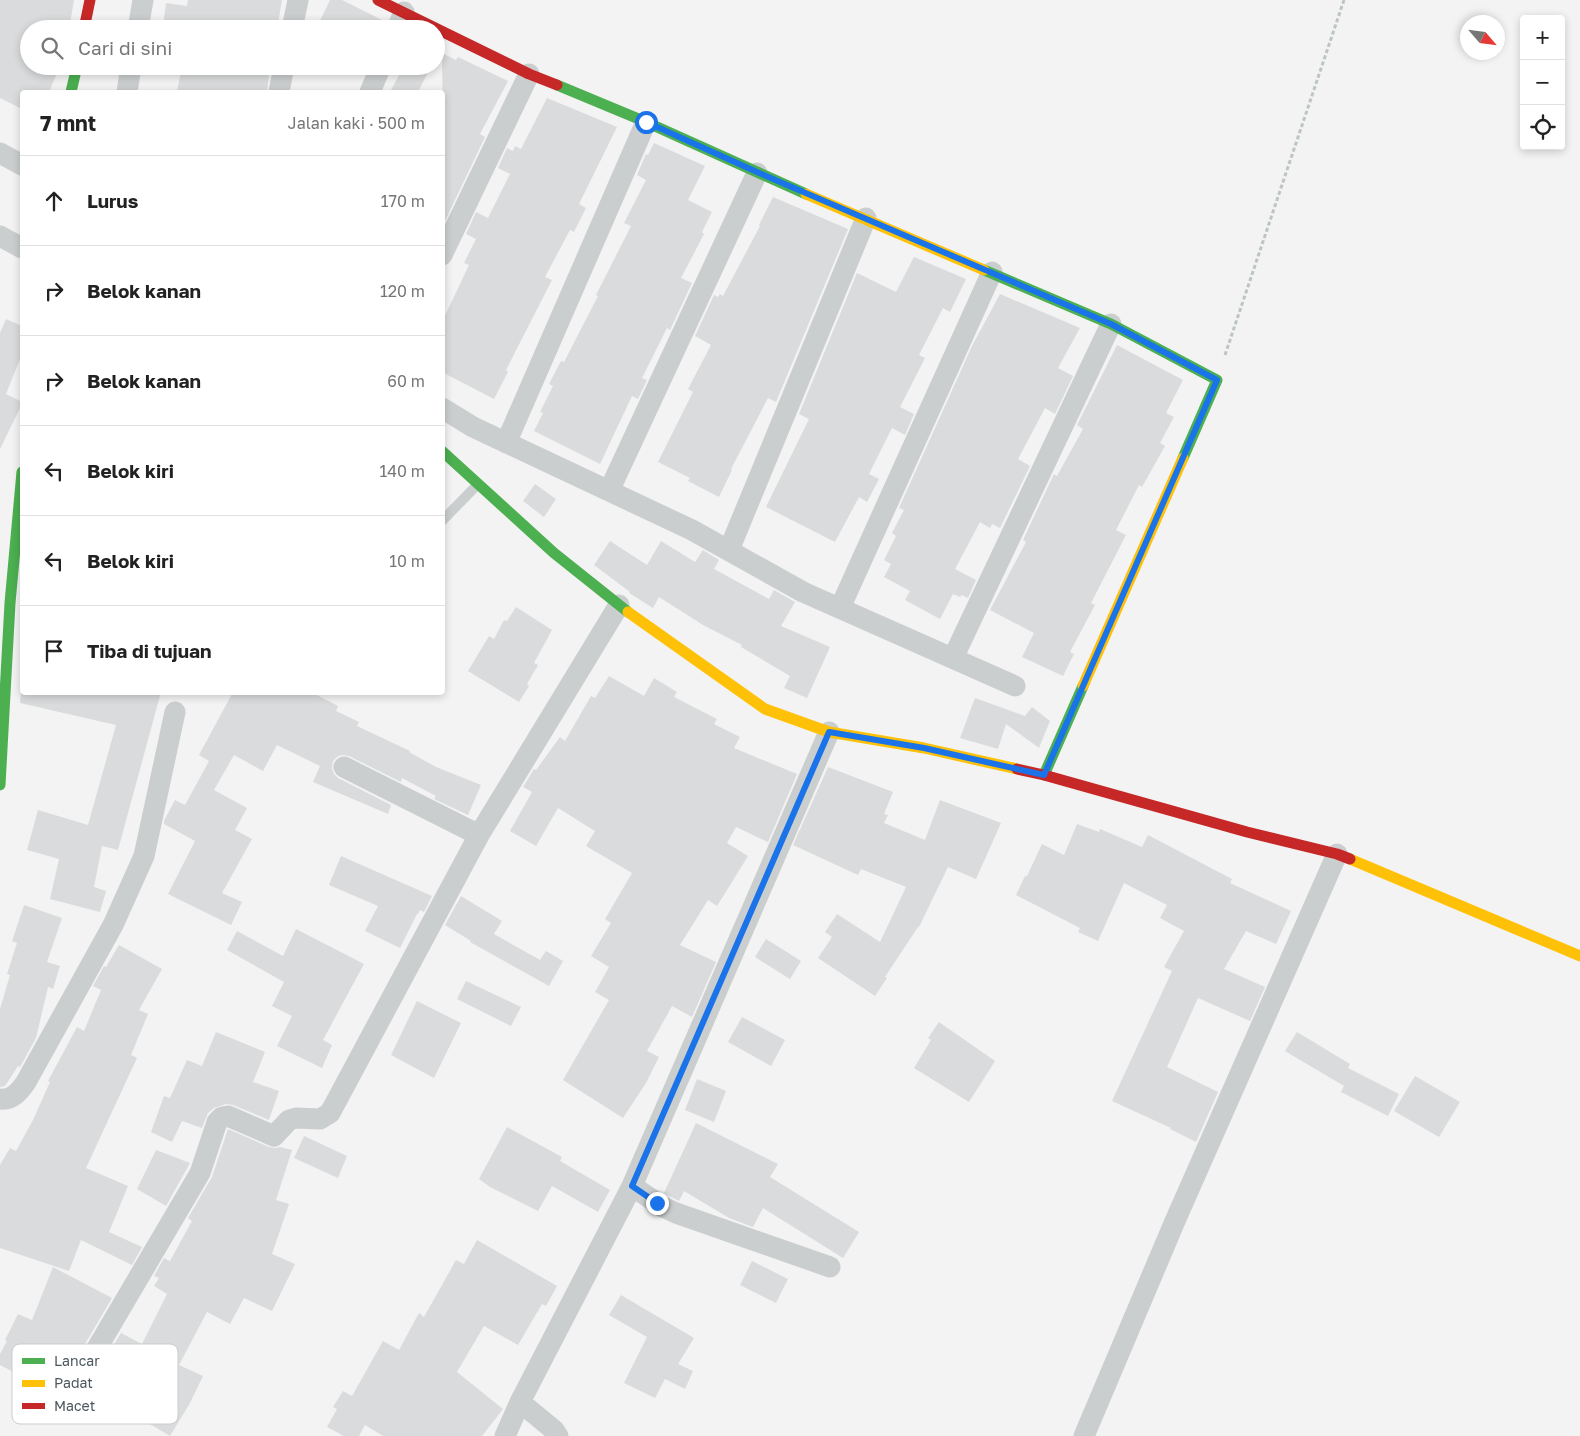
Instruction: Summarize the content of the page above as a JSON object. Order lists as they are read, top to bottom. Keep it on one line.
{"legend":["Lancar","Padat","Macet"],"north":"bottom right","page":{"map_buttons":["+","−"],"search":"Cari di sini","heading":["7 mnt","Jalan kaki · 500 m"],"list":[["Lurus","170 m"],["Belok kanan","120 m"],["Belok kanan","60 m"],["Belok kiri","140 m"],["Belok kiri","10 m"],"Tiba di tujuan"]}}
